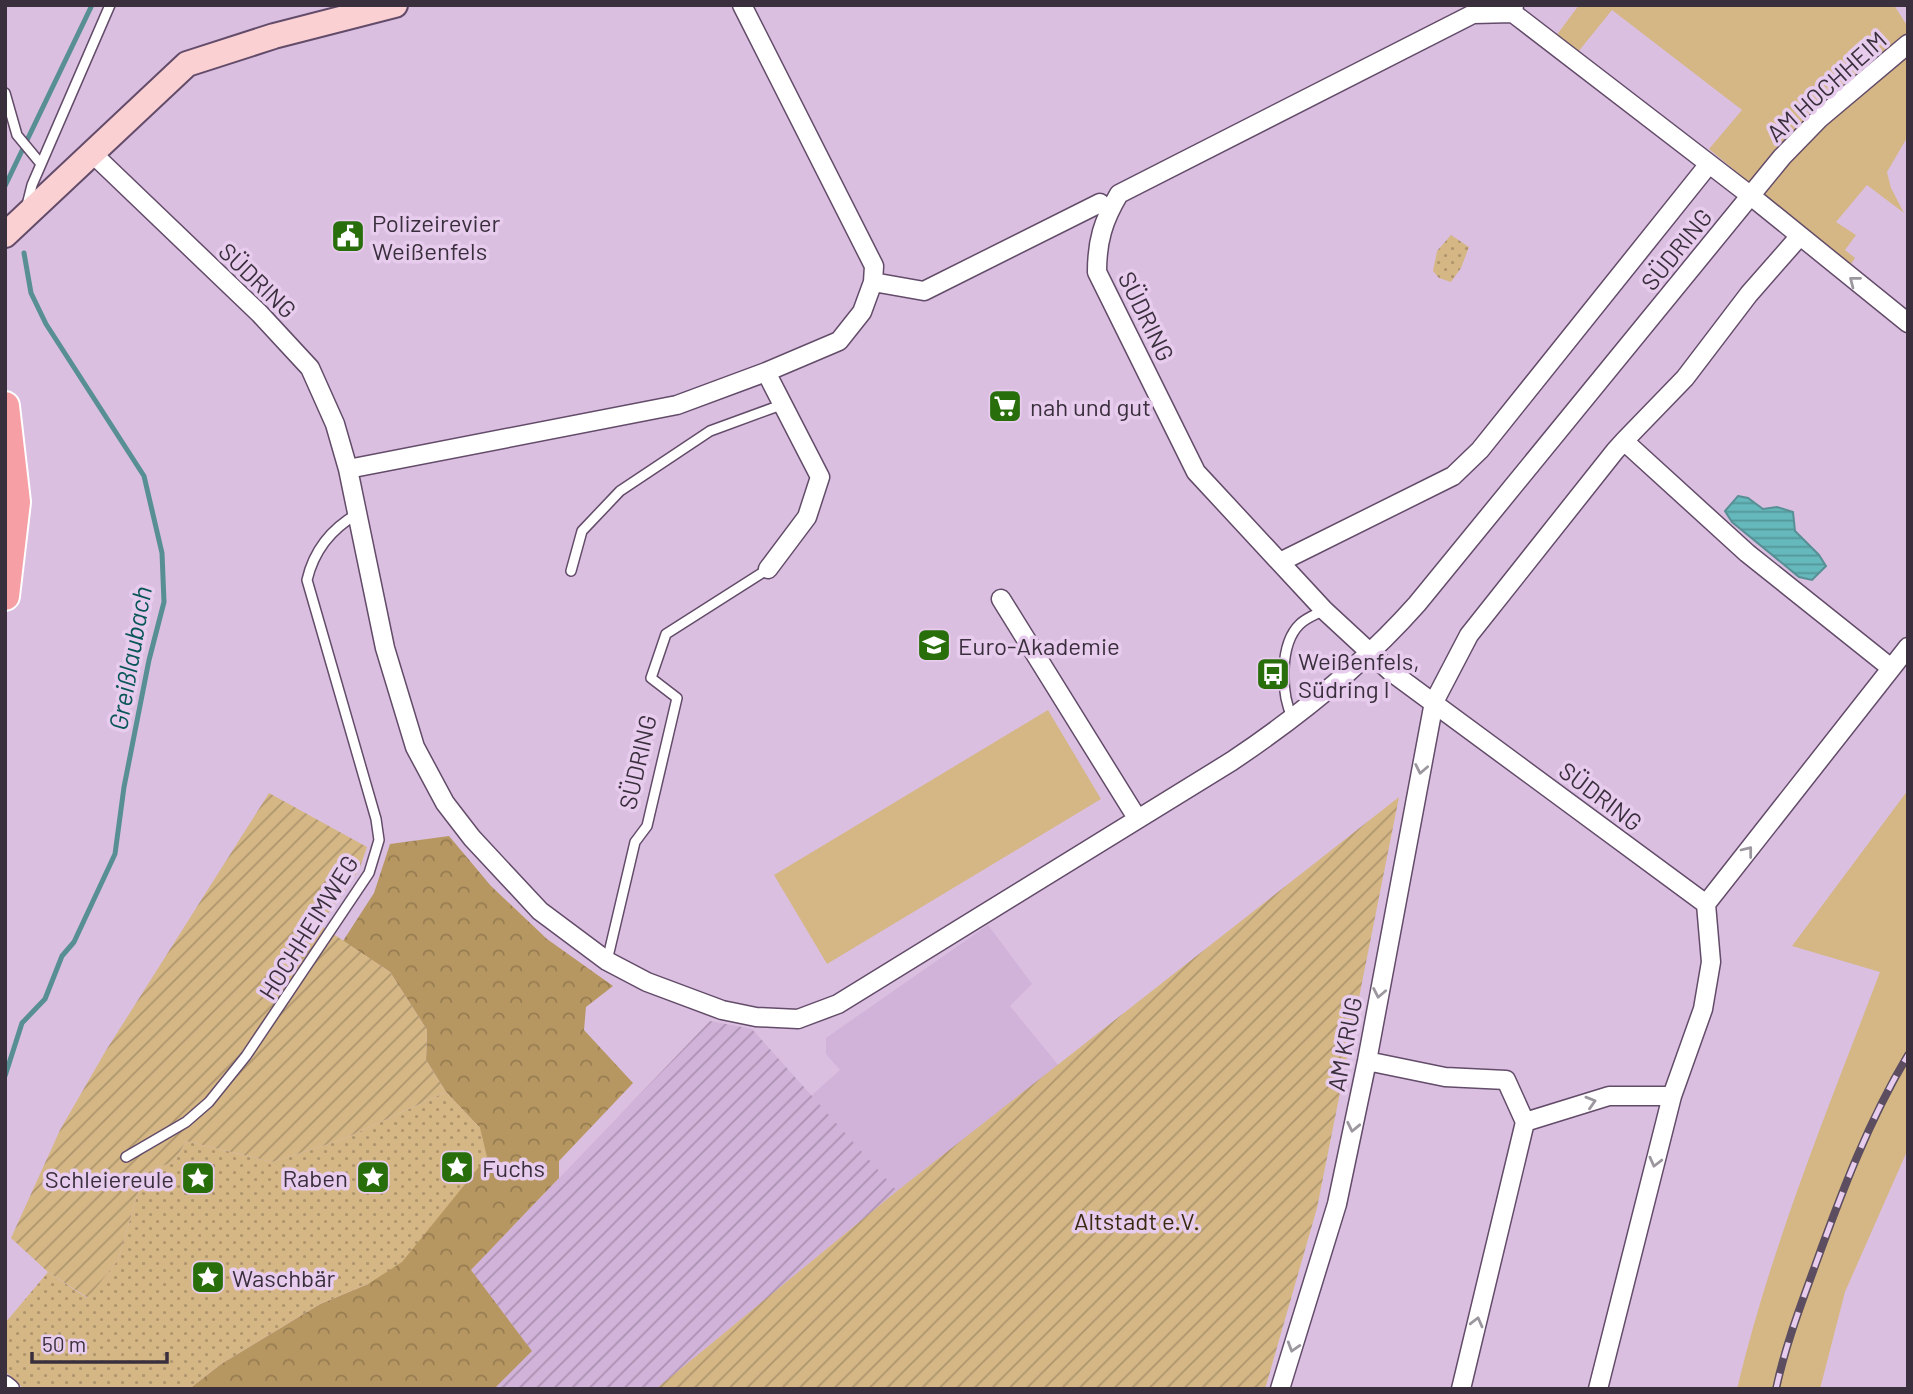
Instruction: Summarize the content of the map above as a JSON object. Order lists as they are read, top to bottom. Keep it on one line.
{"streets":{"street":["AM HOCHHEIM","SÜDRING","AM KRUG"],"lane":["HOCHHEIMWEG"]},"crossings":[["AM HOCHHEIM","SÜDRING"],["SÜDRING","HOCHHEIMWEG"],["SÜDRING","AM KRUG"]],"one_way":["AM KRUG"],"water":["Greißlaubach"],"parks":["Altstadt e.V."],"places":{"public building":["Polizeirevier Weißenfels"],"supermarket":["nah und gut"],"school or university":["Euro-Akademie"],"bus stop":["Weißenfels, Südring I"],"place":["Fuchs","Raben","Schleiereule","Waschbär"]},"scale_bar":"50 m"}
